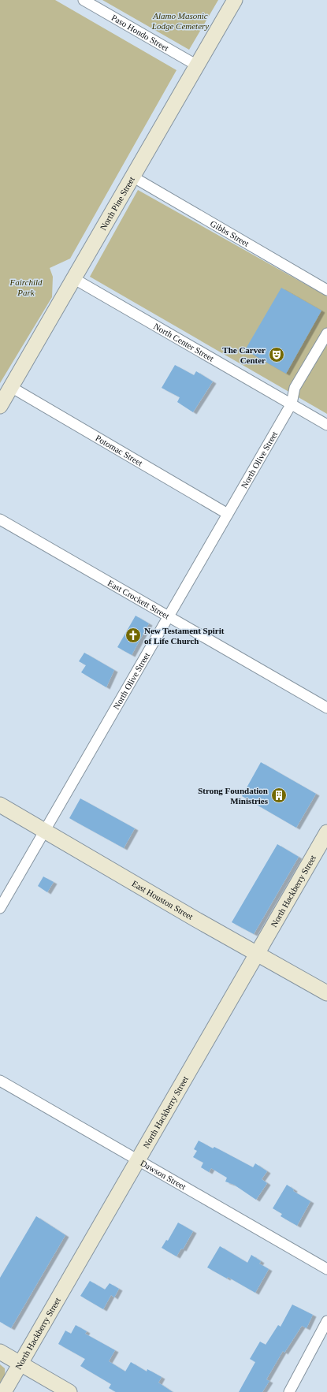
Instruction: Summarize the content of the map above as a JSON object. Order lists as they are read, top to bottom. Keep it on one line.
{"streets":{"main road":["North Pine Street","North Hackberry Street","East Houston Street"],"street":["Paso Hondo Street","Gibbs Street","North Center Street","Potomac Street","North Olive Street","East Crockett Street","Dawson Street"]},"crossings":[["Paso Hondo Street","North Pine Street"],["North Pine Street","Gibbs Street"],["North Pine Street","North Center Street"],["North Pine Street","Potomac Street"],["North Center Street","North Olive Street"],["Potomac Street","North Olive Street"],["North Olive Street","East Crockett Street"],["North Olive Street","East Houston Street"],["North Hackberry Street","East Houston Street"],["North Hackberry Street","Dawson Street"]],"parks":["Alamo Masonic Lodge Cemetery","Fairchild Park"],"places":{"theatre":["The Carver Center"],"church":["New Testament Spirit of Life Church"],"building":["Strong Foundation Ministries"]}}
